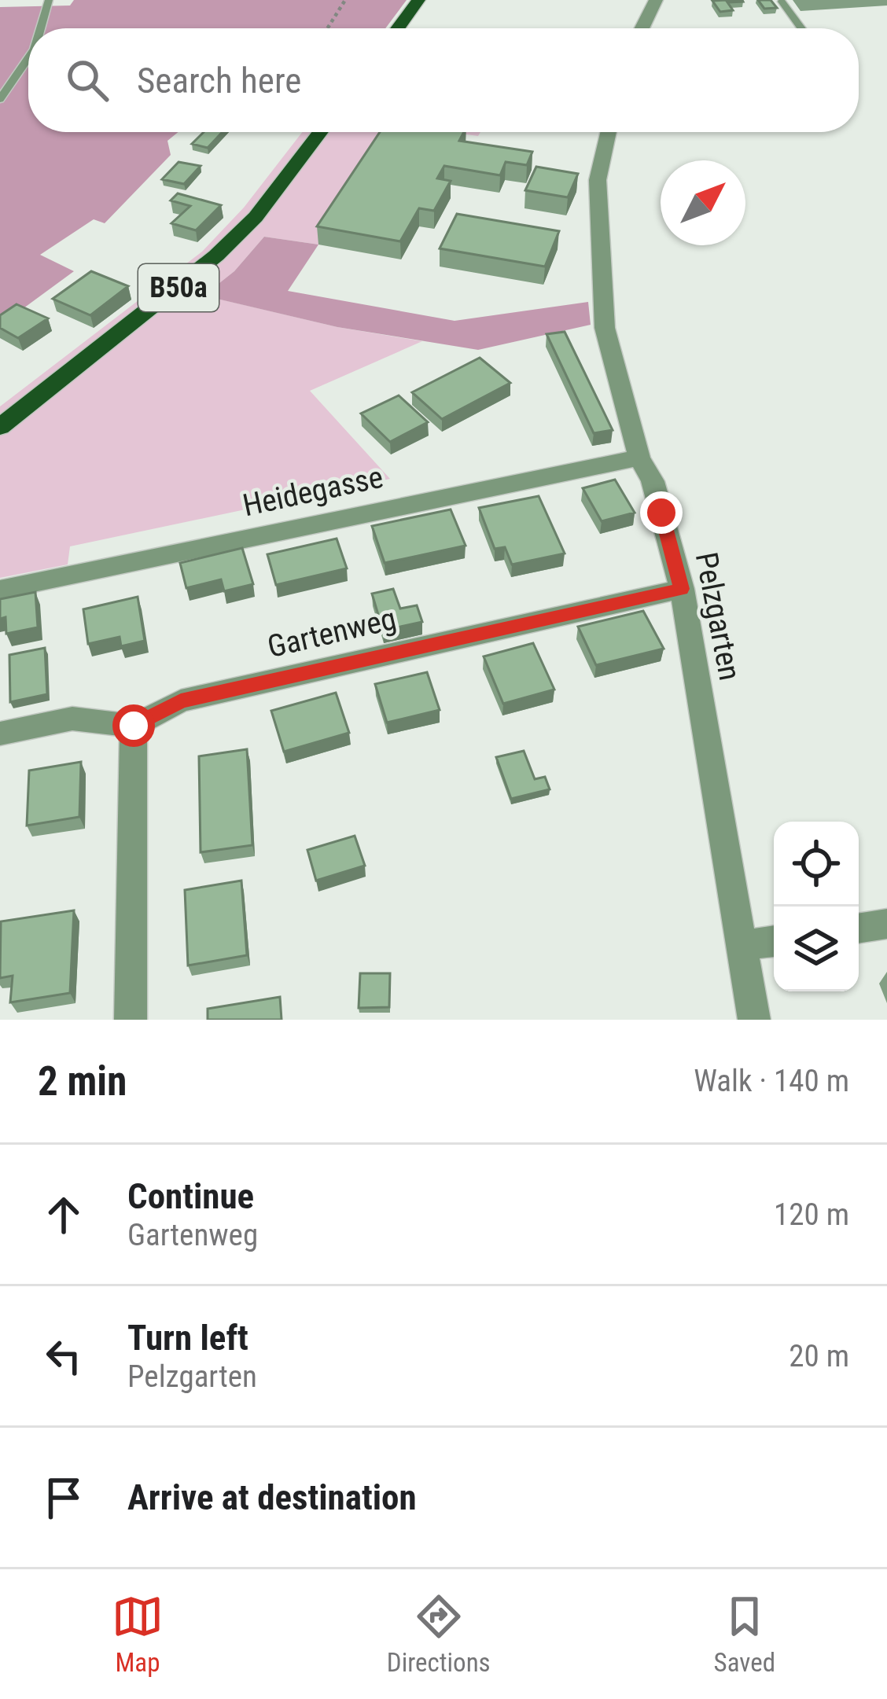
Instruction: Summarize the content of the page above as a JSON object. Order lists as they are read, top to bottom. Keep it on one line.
{"streets":{"main road":["B50a"],"street":["Heidegasse","Pelzgarten","Gartenweg"]},"crossings":[["Heidegasse","Pelzgarten"],["Pelzgarten","Gartenweg"]],"north":"top right","page":{"search":"Search here","heading":["2 min","Walk · 140 m"],"list":[["Continue","Gartenweg","120 m"],["Turn left","Pelzgarten","20 m"],"Arrive at destination"],"nav":["Map","Directions","Saved"]}}
